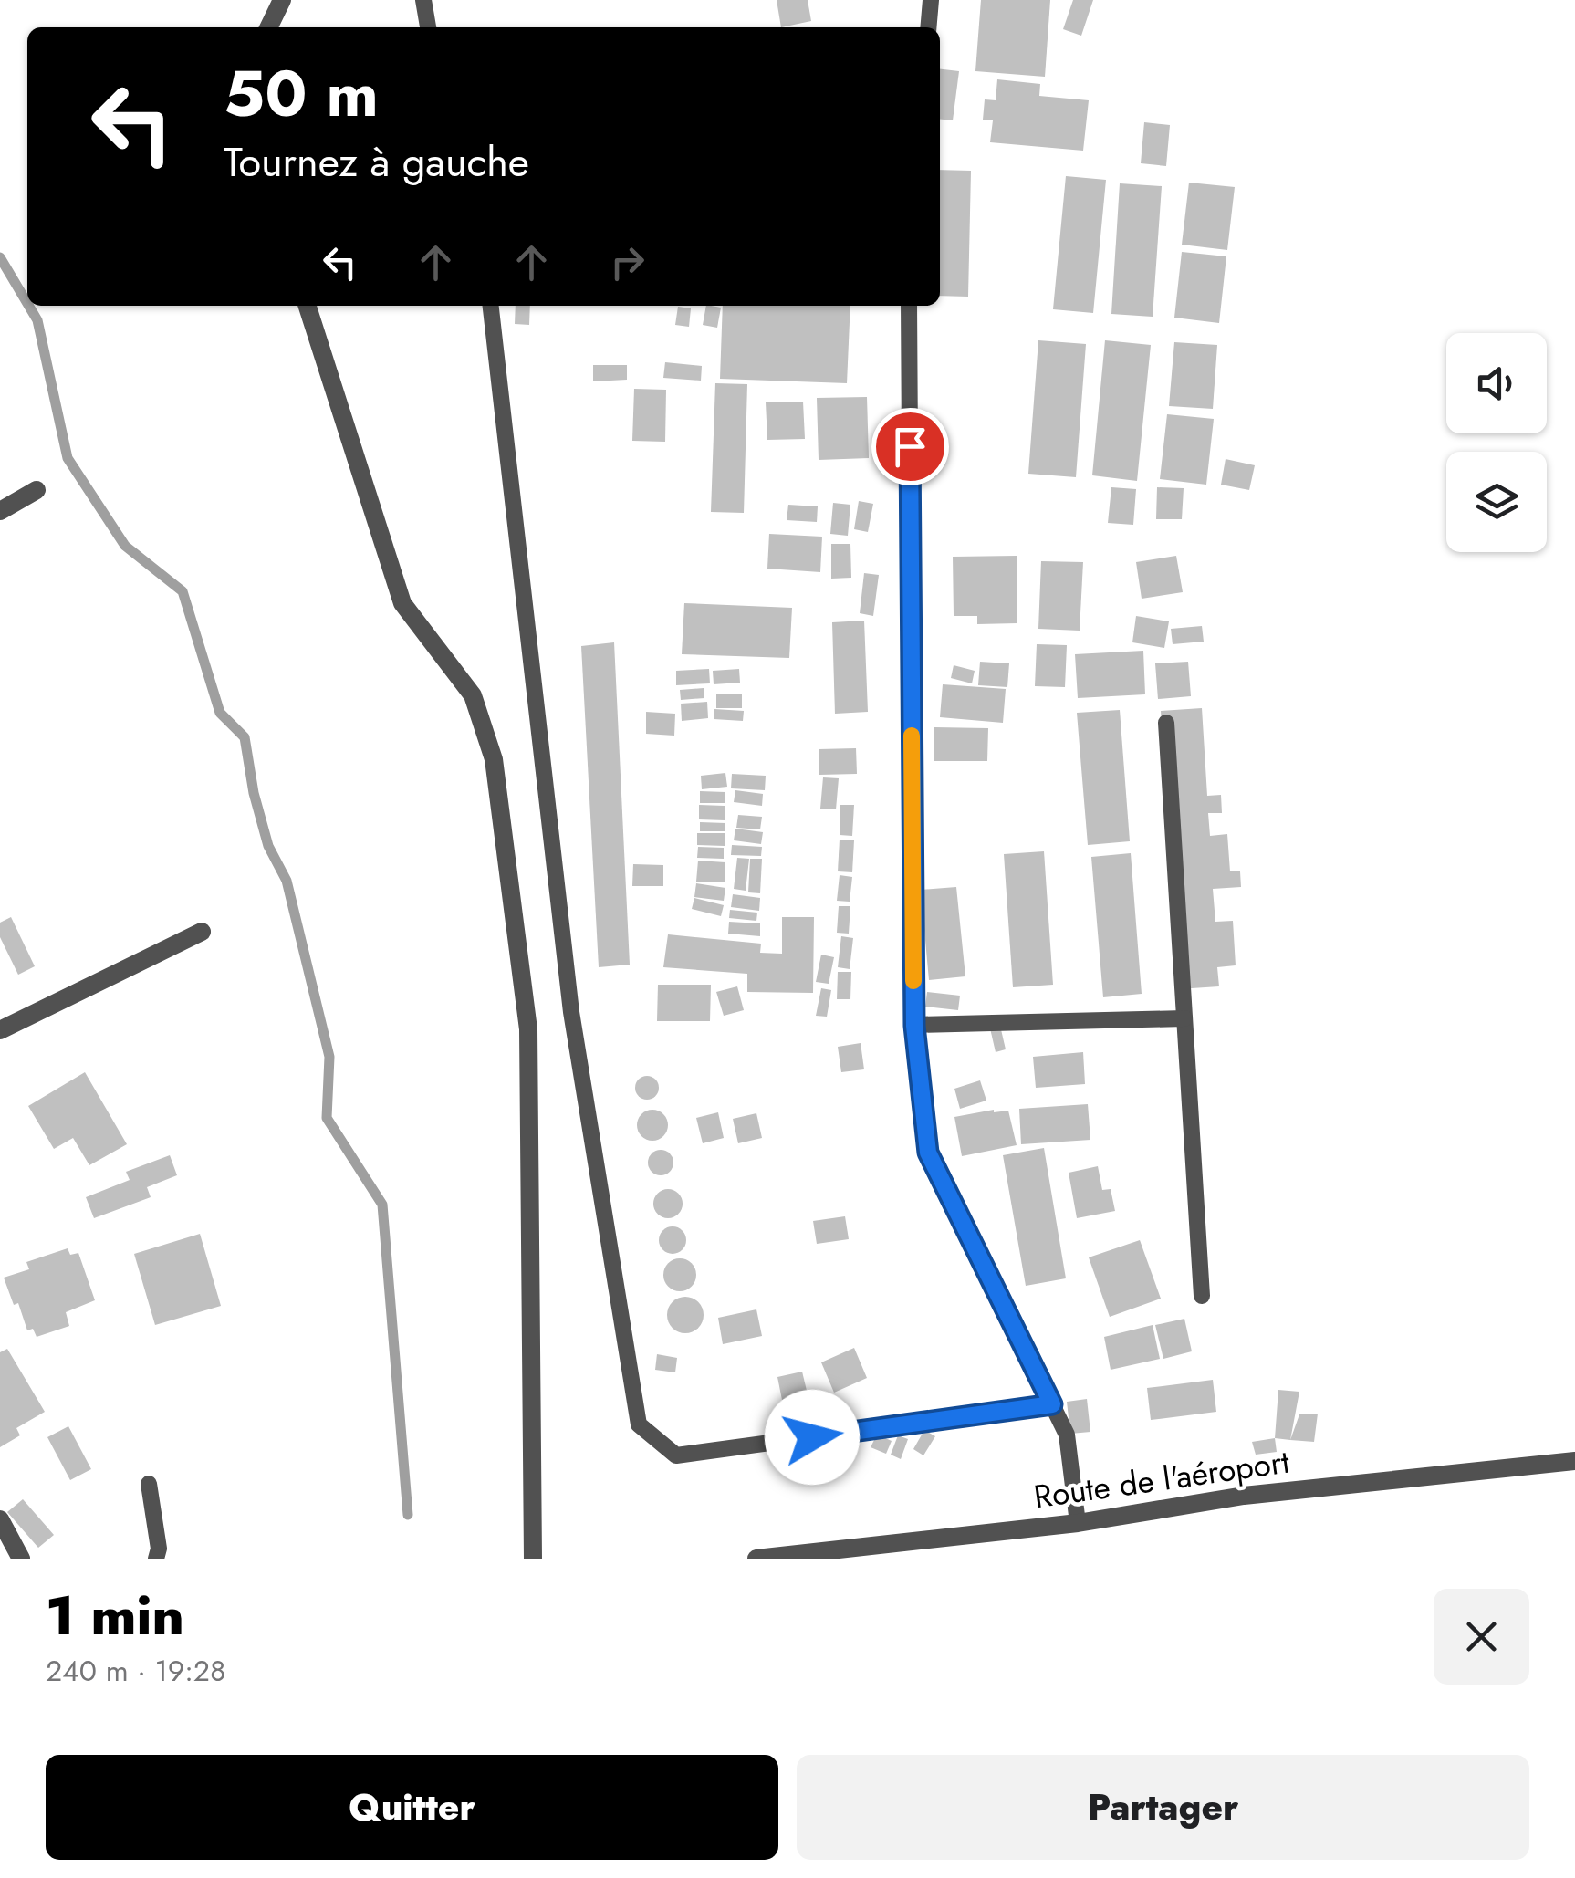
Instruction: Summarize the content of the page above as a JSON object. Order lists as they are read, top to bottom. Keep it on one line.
{"streets":{"street":["Route de l'aéroport"]},"page":{"turn":["50 m","Tournez à gauche"],"heading":["1 min","240 m · 19:28"],"buttons":["Quitter","Partager"]}}
